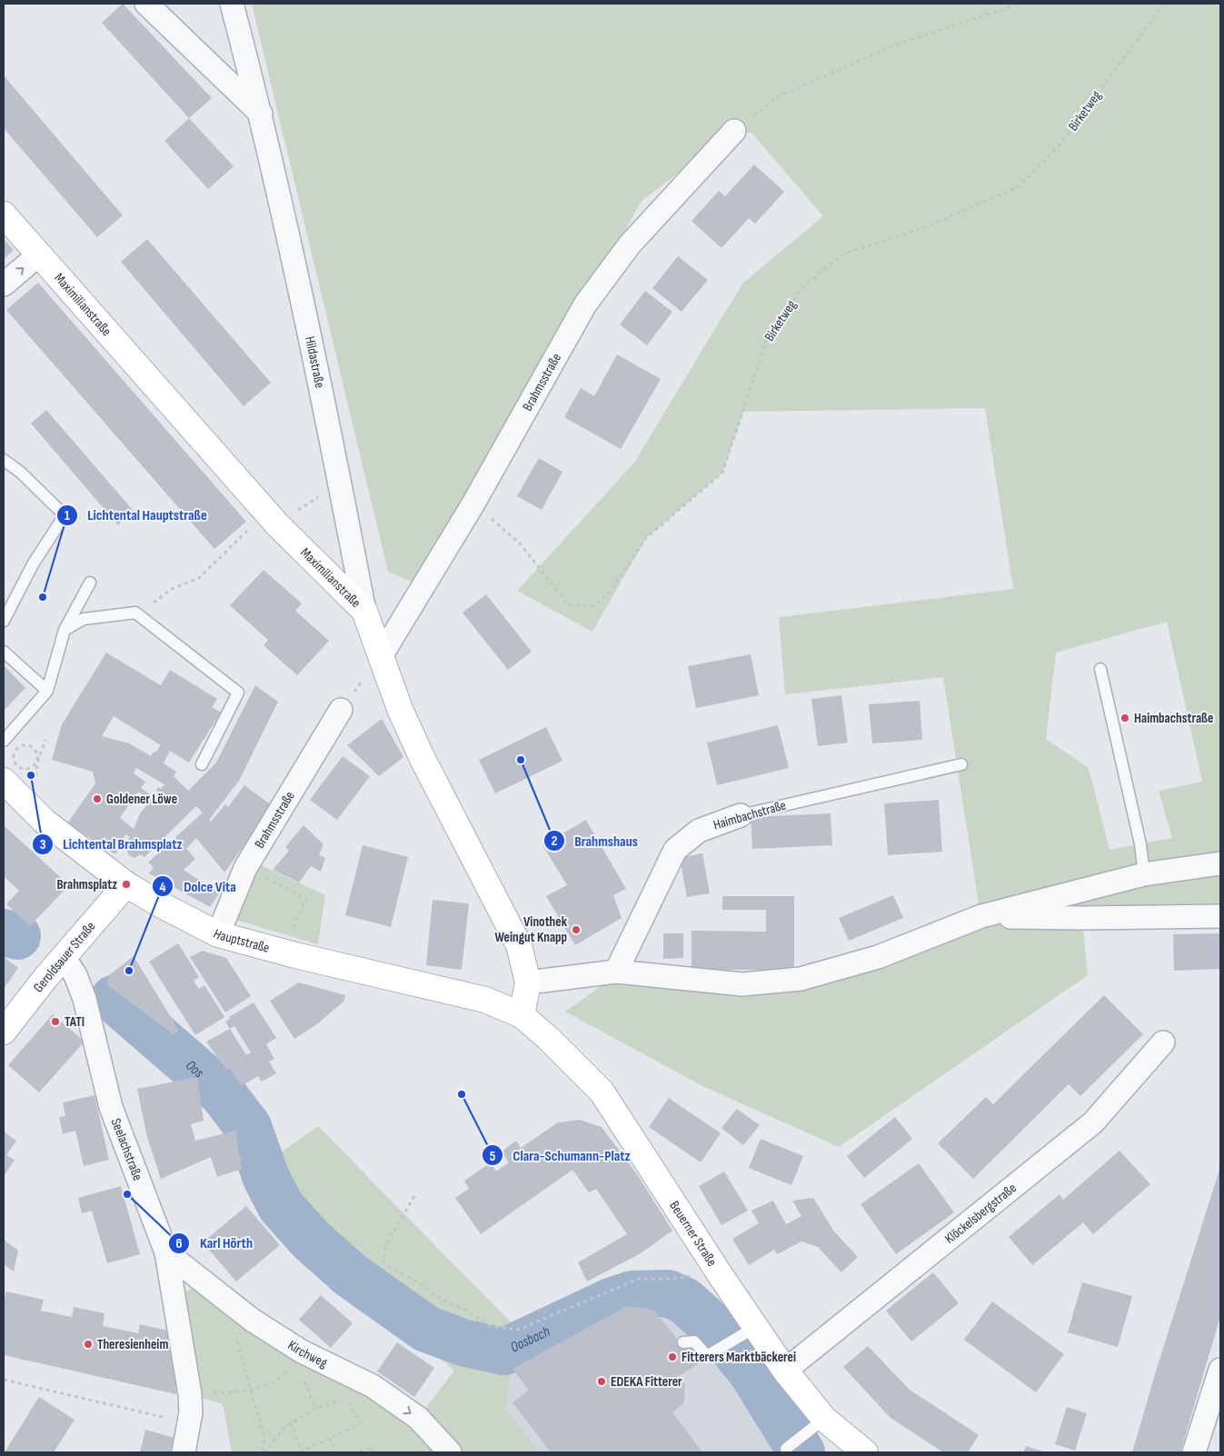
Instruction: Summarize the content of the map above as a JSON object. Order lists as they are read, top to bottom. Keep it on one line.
{"streets":{"main road":["Maximilianstraße","Hauptstraße","Geroldsauer Straße","Beuerner Straße"],"street":["Hildastraße","Brahmsstraße","Haimbachstraße","Seelachstraße","Klöckelsbergstraße","Kirchweg"],"path":["Birketweg"]},"crossings":[["Birketweg","Brahmsstraße"],["Maximilianstraße","Hildastraße"],["Maximilianstraße","Brahmsstraße"],["Maximilianstraße","Hauptstraße"],["Maximilianstraße","Beuerner Straße"],["Brahmsstraße","Hauptstraße"],["Hauptstraße","Geroldsauer Straße"],["Hauptstraße","Beuerner Straße"],["Geroldsauer Straße","Seelachstraße"],["Seelachstraße","Kirchweg"],["Klöckelsbergstraße","Beuerner Straße"]],"one_way":["Kirchweg"],"water":["Oos","Oosbach"],"places":["Lichtental Hauptstraße","Haimbachstraße","Brahmshaus","Lichtental Brahmsplatz","Goldener Löwe","Brahmsplatz","Vinothek Weingut Knapp","Dolce Vita","TATI","Clara-Schumann-Platz","Karl Hörth","Theresienheim","Fitterers Marktbäckerei","EDEKA Fitterer"]}
